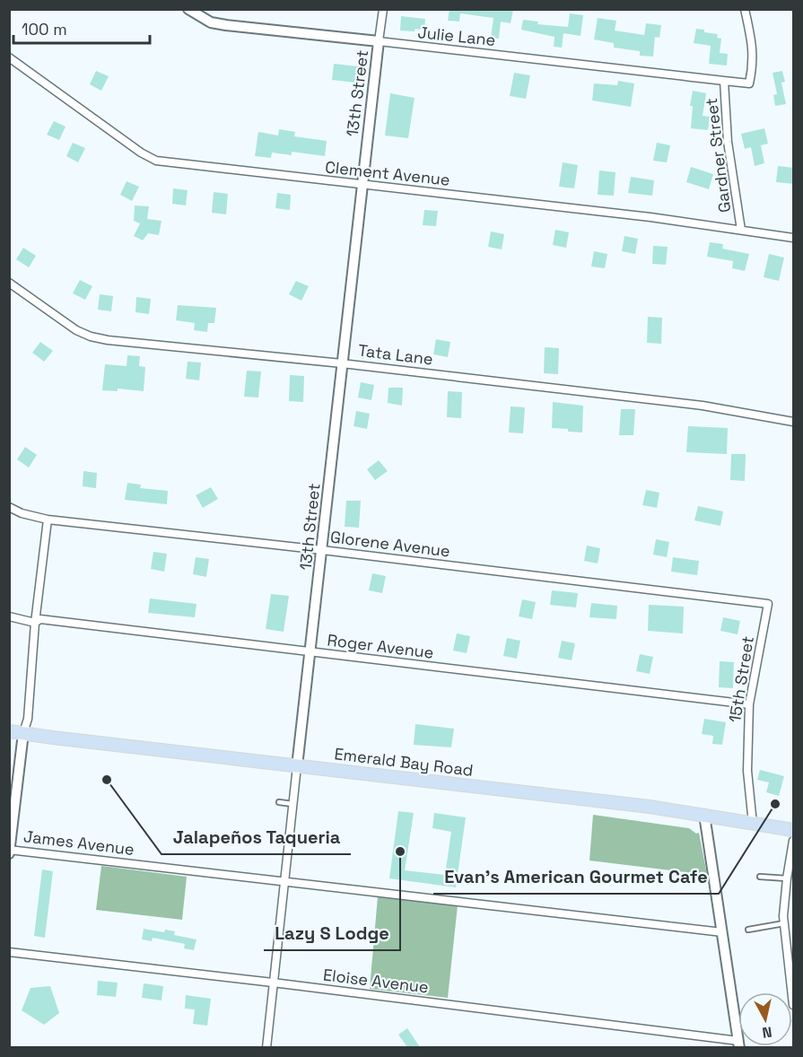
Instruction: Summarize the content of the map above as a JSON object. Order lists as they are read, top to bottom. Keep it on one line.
{"streets":{"main road":["Emerald Bay Road"],"street":["Julie Lane","13th Street","Gardner Street","Clement Avenue","Tata Lane","Glorene Avenue","Roger Avenue","15th Street","James Avenue","Eloise Avenue"]},"crossings":[["Julie Lane","13th Street"],["Julie Lane","Gardner Street"],["13th Street","Clement Avenue"],["13th Street","Tata Lane"],["13th Street","Glorene Avenue"],["13th Street","Roger Avenue"],["13th Street","Emerald Bay Road"],["13th Street","James Avenue"],["13th Street","Eloise Avenue"],["Gardner Street","Clement Avenue"],["Glorene Avenue","15th Street"],["Roger Avenue","15th Street"],["15th Street","Emerald Bay Road"]],"places":["Jalapeños Taqueria","Evan's American Gourmet Cafe","Lazy S Lodge"],"scale_bar":"100 m","north":"bottom"}
